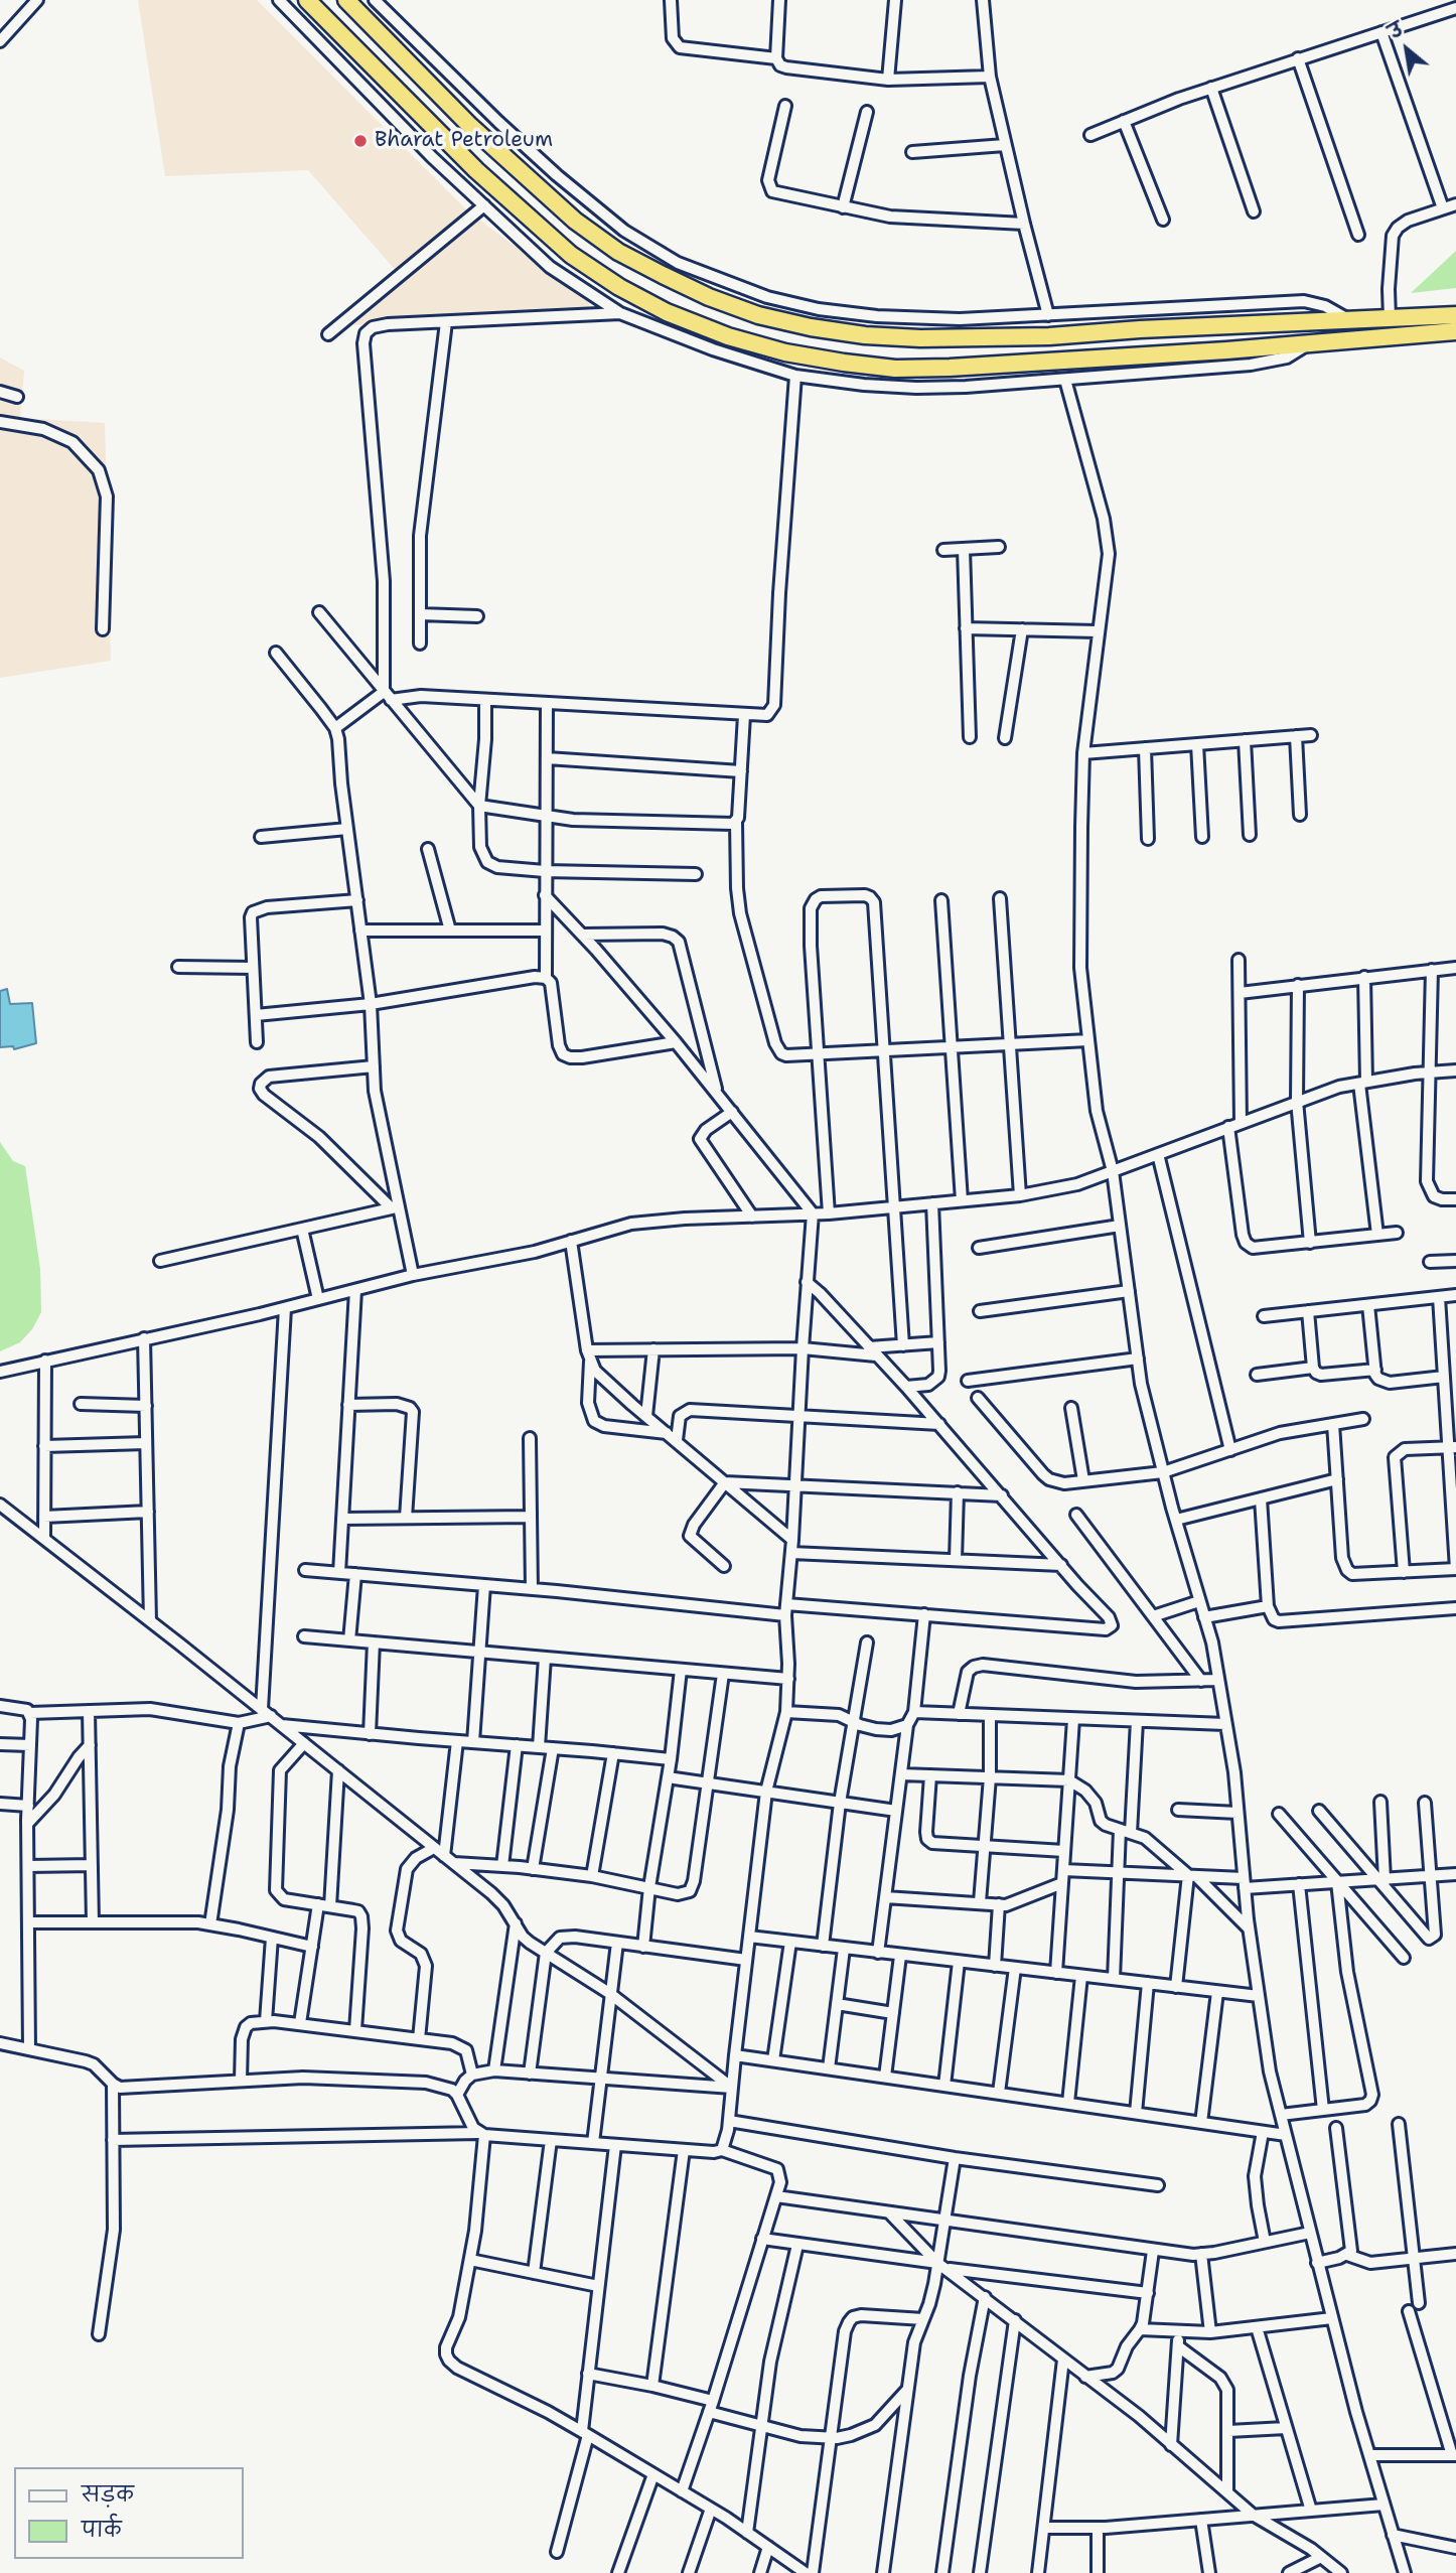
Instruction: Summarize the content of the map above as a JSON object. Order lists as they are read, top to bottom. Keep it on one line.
{"places":["Bharat Petroleum"],"legend":["सड़क","पार्क"],"north":"top left"}
